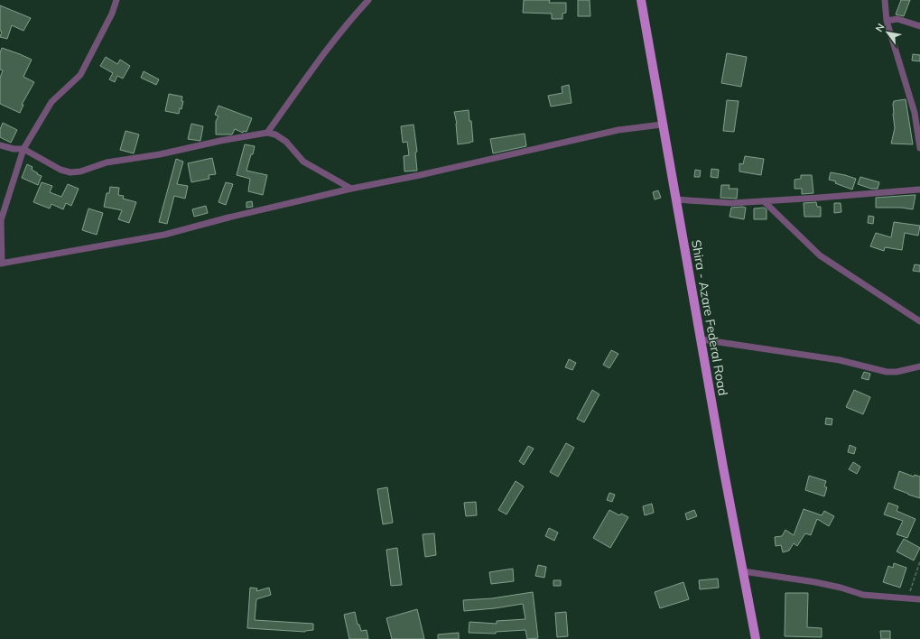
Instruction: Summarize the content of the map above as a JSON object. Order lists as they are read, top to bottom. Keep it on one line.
{"streets":{"main road":["Shira - Azare Federal Road"]},"north":"top left"}
